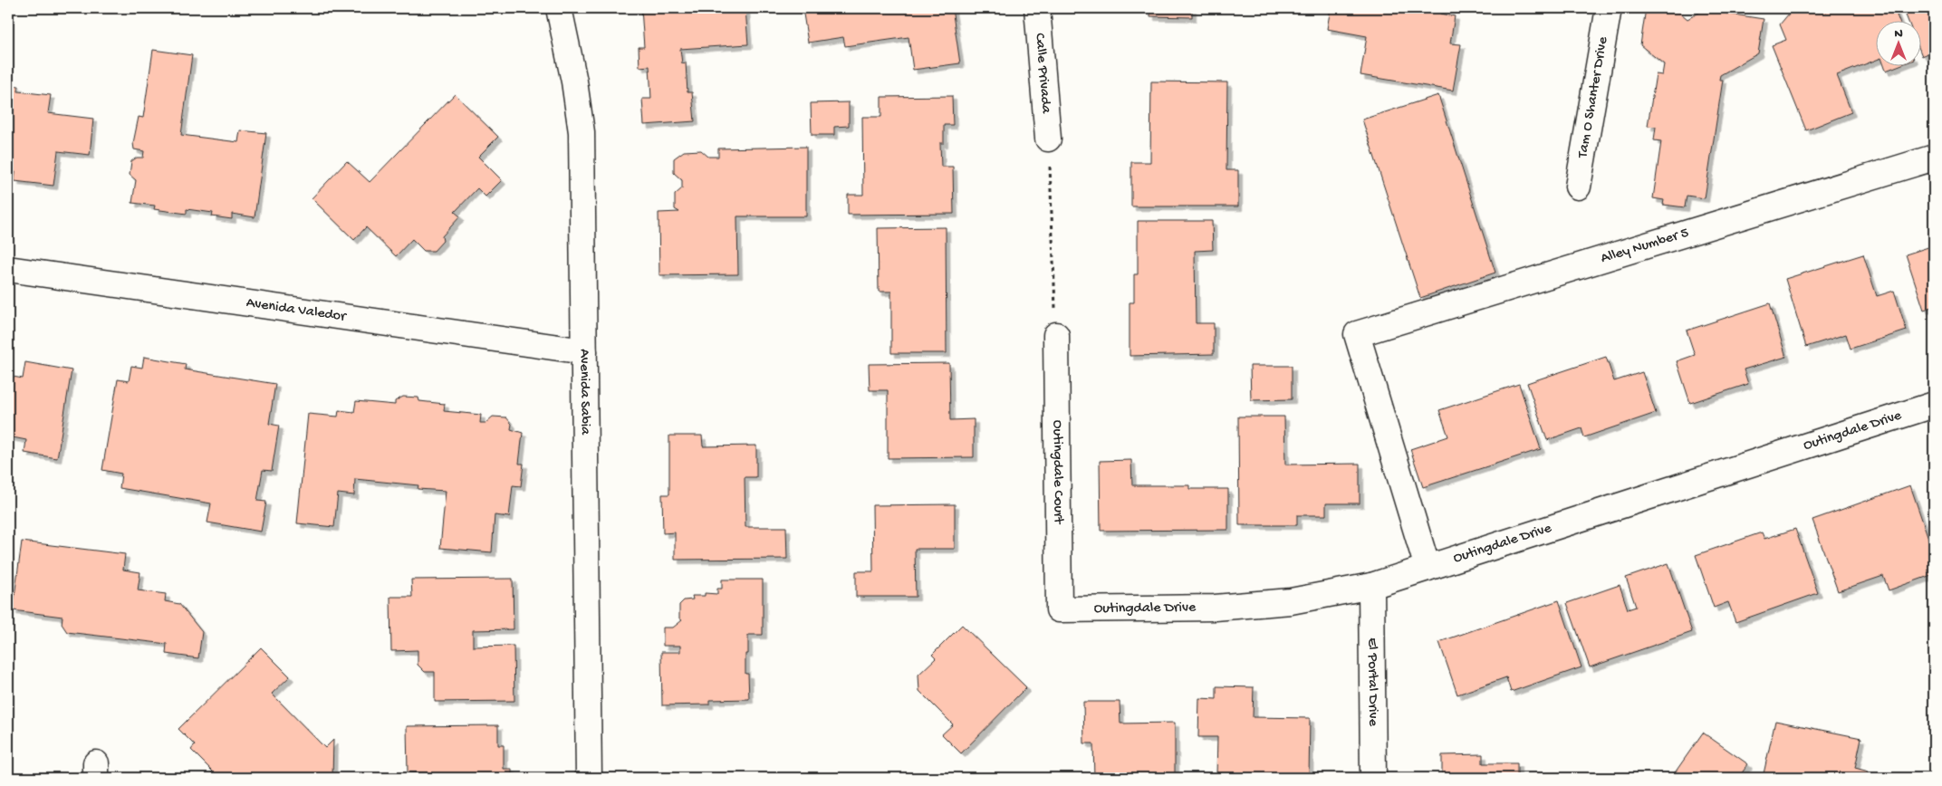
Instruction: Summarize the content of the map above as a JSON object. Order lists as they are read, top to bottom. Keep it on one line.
{"streets":{"street":["Calle Privada","Tam O Shanter Drive","Alley Number 5","Avenida Valedor","Avenida Sabia","Outingdale Drive","Outingdale Court","El Portal Drive"]},"crossings":[["Alley Number 5","Outingdale Drive"],["Avenida Valedor","Avenida Sabia"],["Outingdale Drive","Outingdale Court"],["Outingdale Drive","El Portal Drive"]],"north":"top"}
